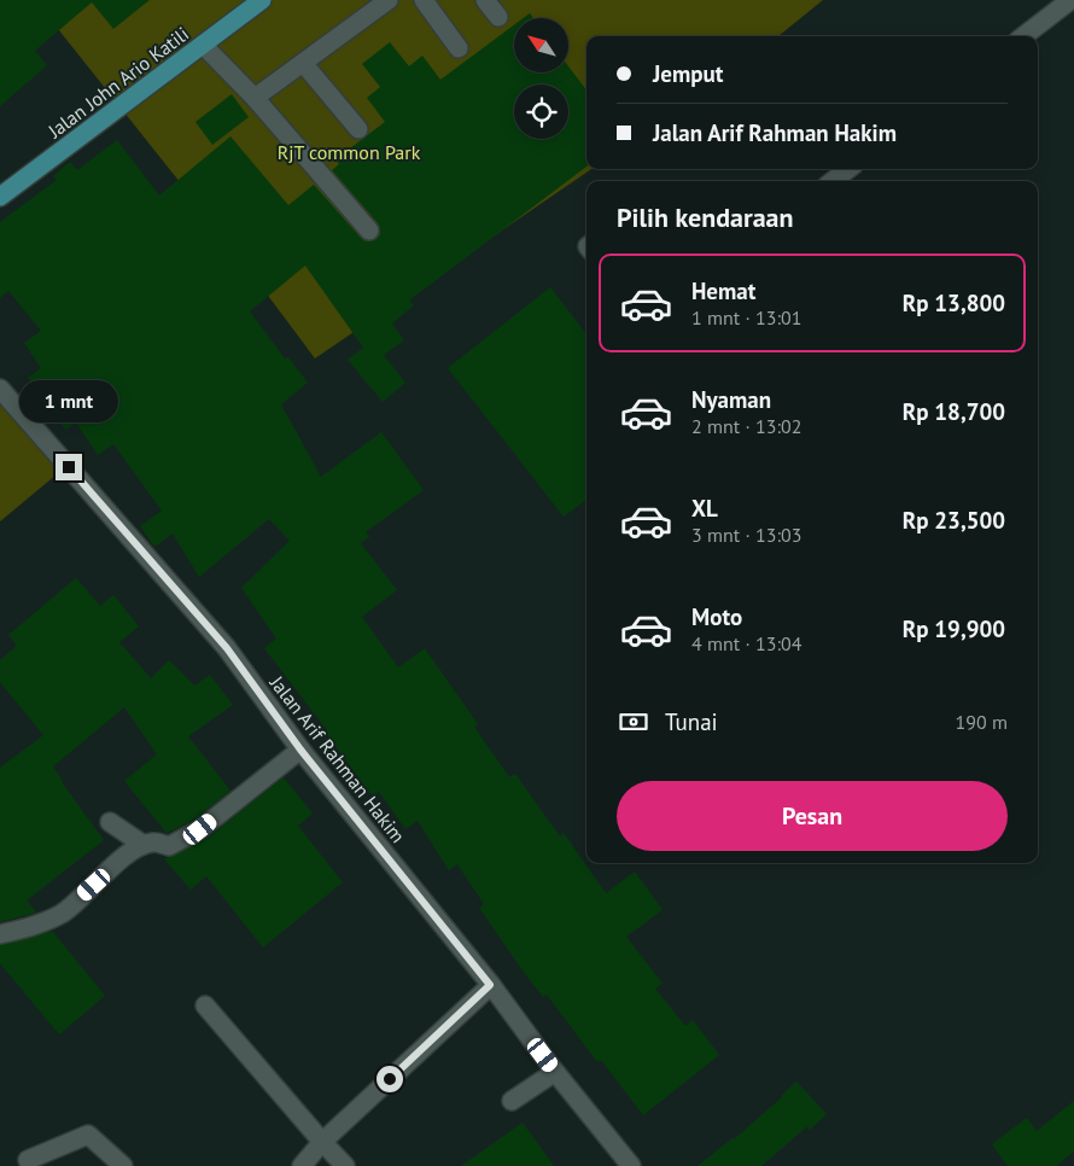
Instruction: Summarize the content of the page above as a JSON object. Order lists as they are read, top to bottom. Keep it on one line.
{"streets":{"main road":["Jalan John Ario Katili"],"street":["Jalan Arif Rahman Hakim"]},"parks":["RjT common Park"],"north":"top left","page":{"banner":["Jemput","Jalan Arif Rahman Hakim"],"heading":"Pilih kendaraan","list":[{"name":"Hemat","note":"1 mnt · 13:01","value":"Rp 13,800"},{"name":"Nyaman","note":"2 mnt · 13:02","value":"Rp 18,700"},{"name":"XL","note":"3 mnt · 13:03","value":"Rp 23,500"},{"name":"Moto","note":"4 mnt · 13:04","value":"Rp 19,900"}],"bubble":"1 mnt","pay":["Tunai","190 m"],"buttons":"Pesan"}}
